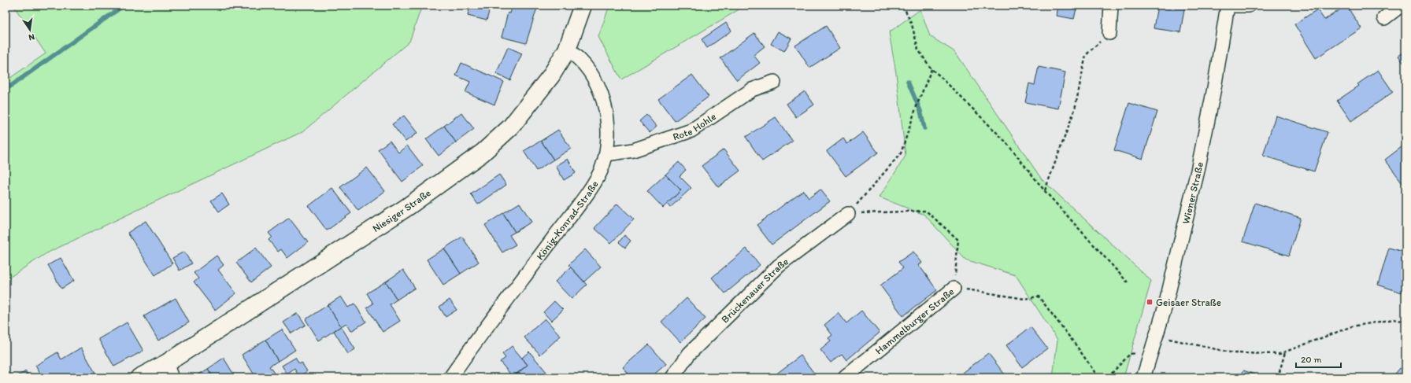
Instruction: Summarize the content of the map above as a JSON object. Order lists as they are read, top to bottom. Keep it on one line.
{"streets":{"main road":["Niesiger Straße"],"street":["Rote Hohle","Wiener Straße","König-Konrad-Straße","Brückenauer Straße","Hammelburger Straße"]},"crossings":[["Rote Hohle","König-Konrad-Straße"],["Niesiger Straße","König-Konrad-Straße"],["Brückenauer Straße","Hammelburger Straße"]],"places":{"transit":["Geisaer Straße"]},"scale_bar":"20 m","north":"bottom"}
